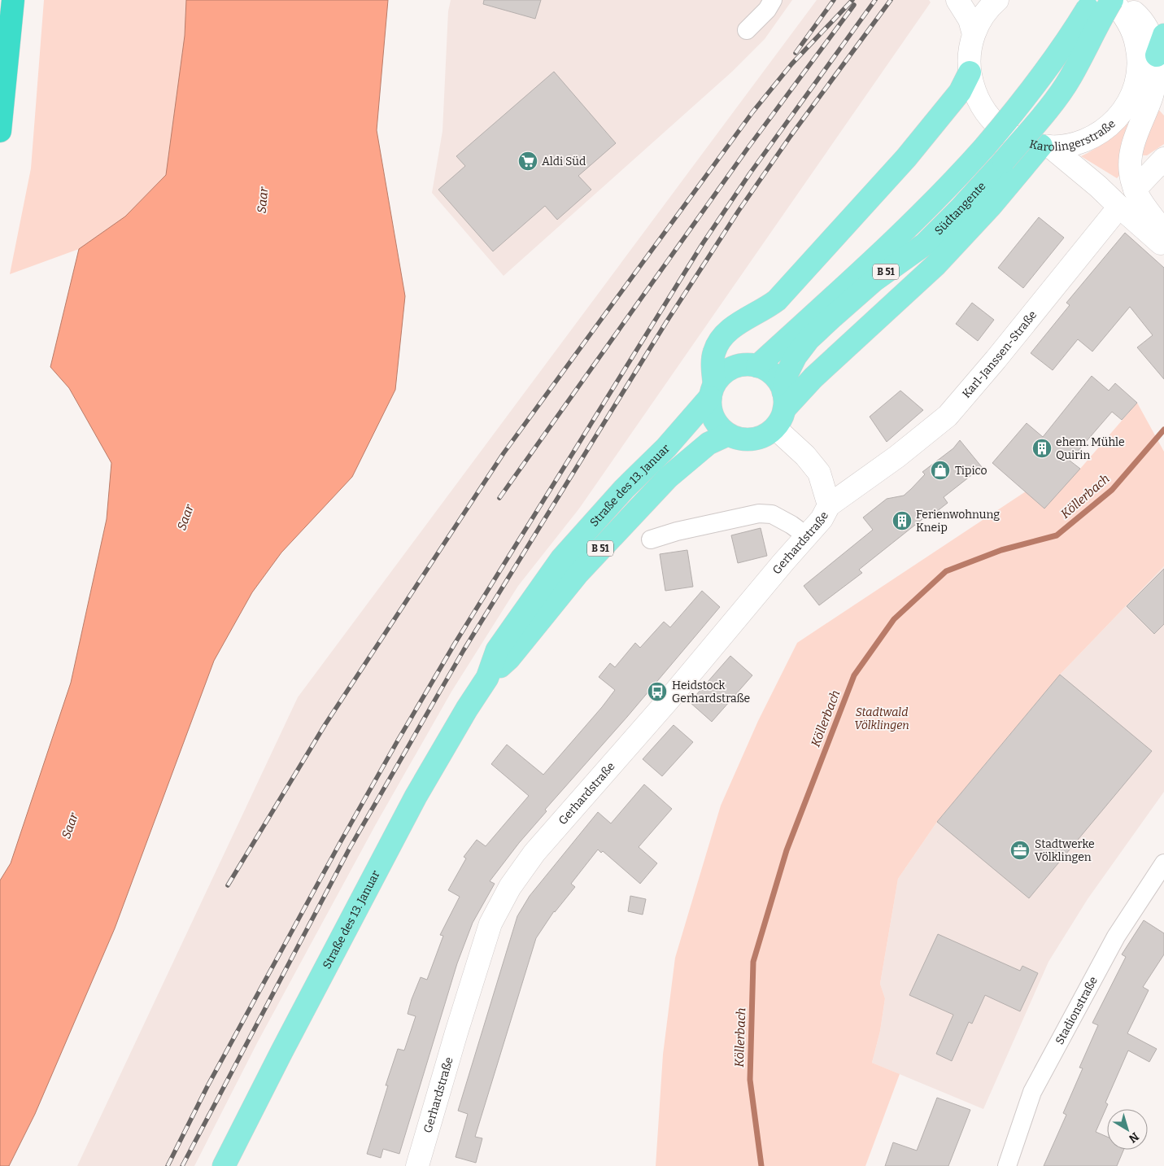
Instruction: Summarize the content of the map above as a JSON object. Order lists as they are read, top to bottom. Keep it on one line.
{"streets":{"main road":["Südtangente","B 51","Straße des 13. Januar"],"street":["Karolingerstraße","Karl-Janssen-Straße","Gerhardstraße","Stadionstraße"]},"crossings":[["Karolingerstraße","Südtangente"],["Südtangente","Straße des 13. Januar"],["Karl-Janssen-Straße","Gerhardstraße"]],"water":["Saar","Köllerbach"],"parks":["Stadtwald Völklingen"],"places":{"supermarket":["Aldi Süd"],"building":["ehem. Mühle Quirin","Ferienwohnung Kneip"],"shop":["Tipico"],"bus stop":["Heidstock Gerhardstraße"],"office":["Stadtwerke Völklingen"]},"north":"bottom right"}
